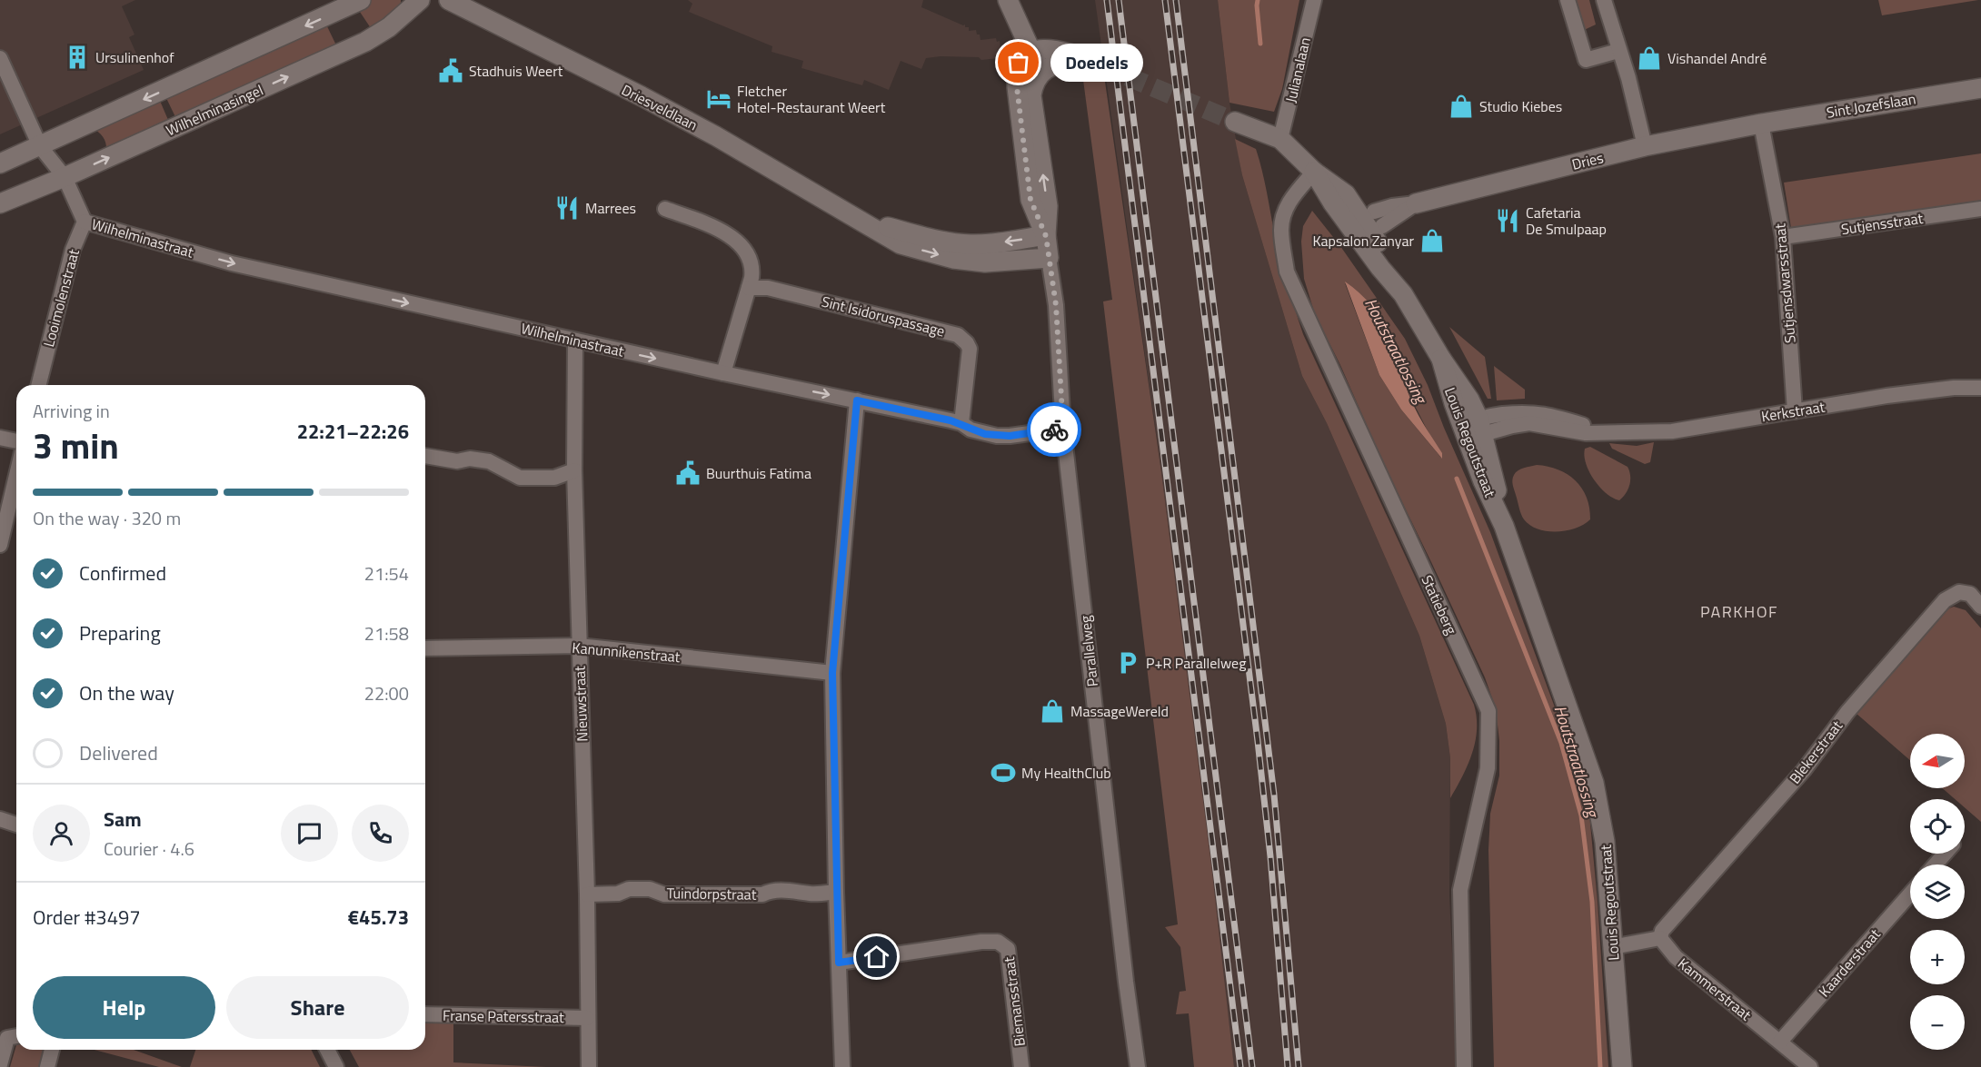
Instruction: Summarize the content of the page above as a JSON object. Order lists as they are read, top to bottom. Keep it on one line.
{"streets":{"street":["Julianalaan","Sint Jozefslaan","Driesveldlaan","Wilhelminasingel","Dries","Sutjensstraat","Wilhelminastraat","Sutjensdwarsstraat","Looimolenstraat","Sint Isidoruspassage","Kerkstraat","Louis Regoutstraat","Statieberg","Parallelweg","Kanunnikenstraat","Nieuwstraat","Blekerstraat","Tuindorpstraat","Kaarderstraat","Kammerstraat","Biemansstraat","Franse Patersstraat"]},"crossings":[["Julianalaan","Louis Regoutstraat"],["Sint Jozefslaan","Dries"],["Sint Jozefslaan","Sutjensdwarsstraat"],["Driesveldlaan","Parallelweg"],["Dries","Sutjensdwarsstraat"],["Dries","Louis Regoutstraat"],["Sutjensstraat","Sutjensdwarsstraat"],["Wilhelminastraat","Looimolenstraat"],["Wilhelminastraat","Sint Isidoruspassage"],["Wilhelminastraat","Parallelweg"],["Wilhelminastraat","Nieuwstraat"],["Sutjensdwarsstraat","Kerkstraat"],["Kerkstraat","Louis Regoutstraat"],["Louis Regoutstraat","Statieberg"],["Kanunnikenstraat","Nieuwstraat"],["Nieuwstraat","Tuindorpstraat"],["Nieuwstraat","Franse Patersstraat"],["Blekerstraat","Kammerstraat"],["Kaarderstraat","Kammerstraat"]],"one_way":["Wilhelminastraat"],"districts":["PARKHOF"],"water":["Houtstraatlossing"],"places":{"building":["Ursulinenhof"],"shop":["Vishandel André","Studio Kiebes","Kapsalon Zanyar","MassageWereld"],"other":["Doedels"],"public building":["Stadhuis Weert","Buurthuis Fatima"],"hotel":["Fletcher Hotel-Restaurant Weert"],"restaurant":["Marrees","Cafetaria De Smulpaap"],"parking":["P+R Parallelweg"],"sports":["My HealthClub"]},"north":"left","page":{"bubble":"Doedels","heading":["3 min","Arriving in","22:21–22:26"],"panel":["Sam","Courier · 4.6","Order #3497","€45.73"],"bar":"On the way · 320 m","list":[["Confirmed","21:54"],["Preparing","21:58"],["On the way","22:00"],"Delivered"],"map_buttons":["+","−"],"buttons":["Help","Share"]}}
